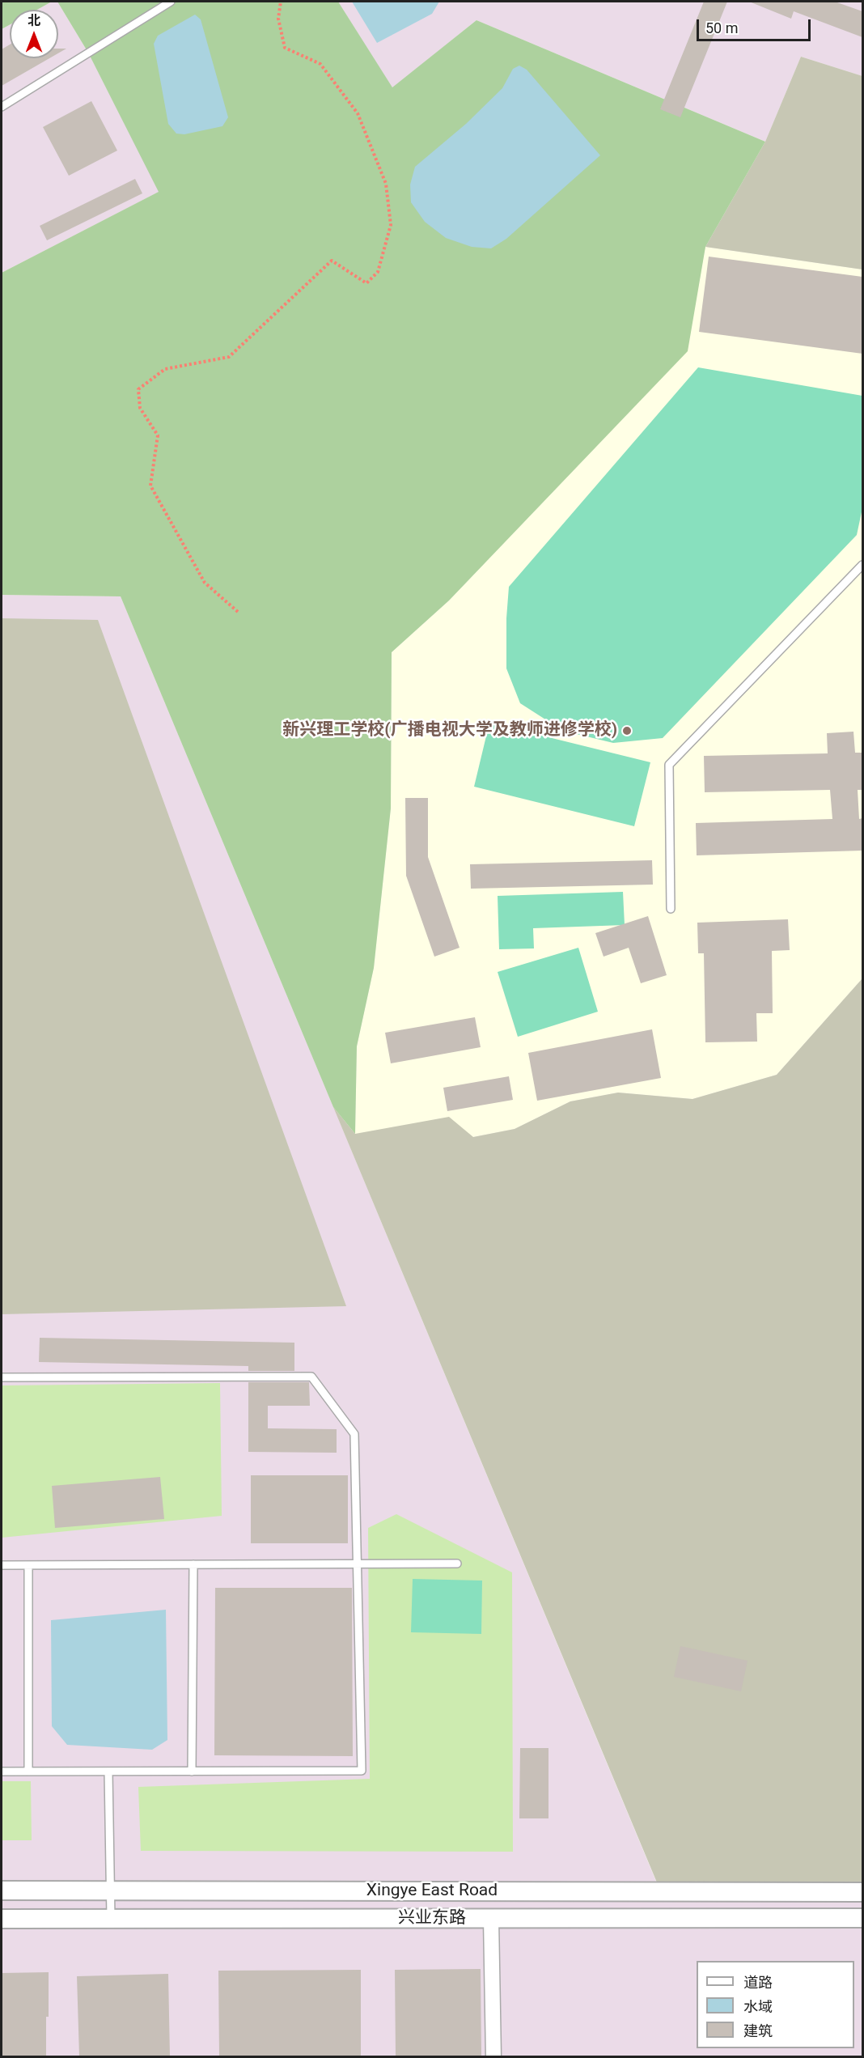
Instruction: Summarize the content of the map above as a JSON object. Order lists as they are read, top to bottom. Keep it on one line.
{"streets":{"street":["Xingye East Road","兴业东路"]},"places":["新兴理工学校(广播电视大学及教师进修学校)"],"legend":["道路","水域","建筑"],"scale_bar":"50 m","north":"top"}
